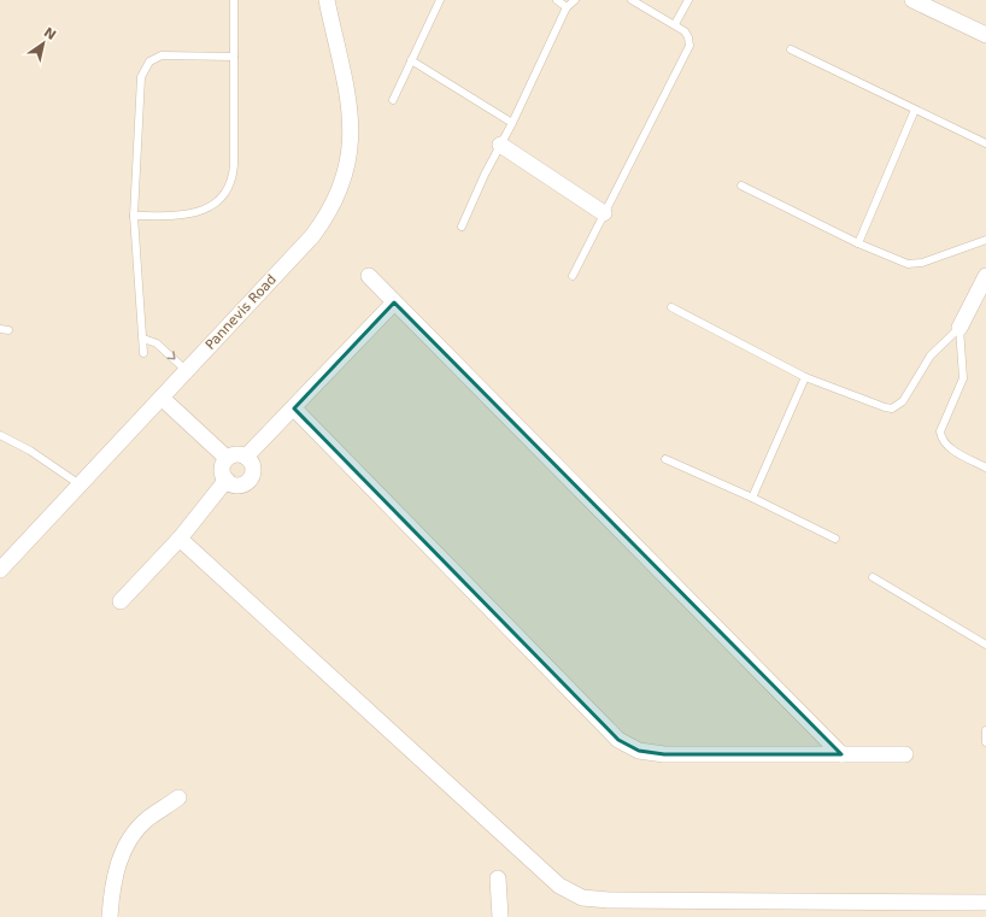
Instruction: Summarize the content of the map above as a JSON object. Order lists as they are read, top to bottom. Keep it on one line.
{"streets":{"street":["Pannevis Road"]},"north":"top right"}
